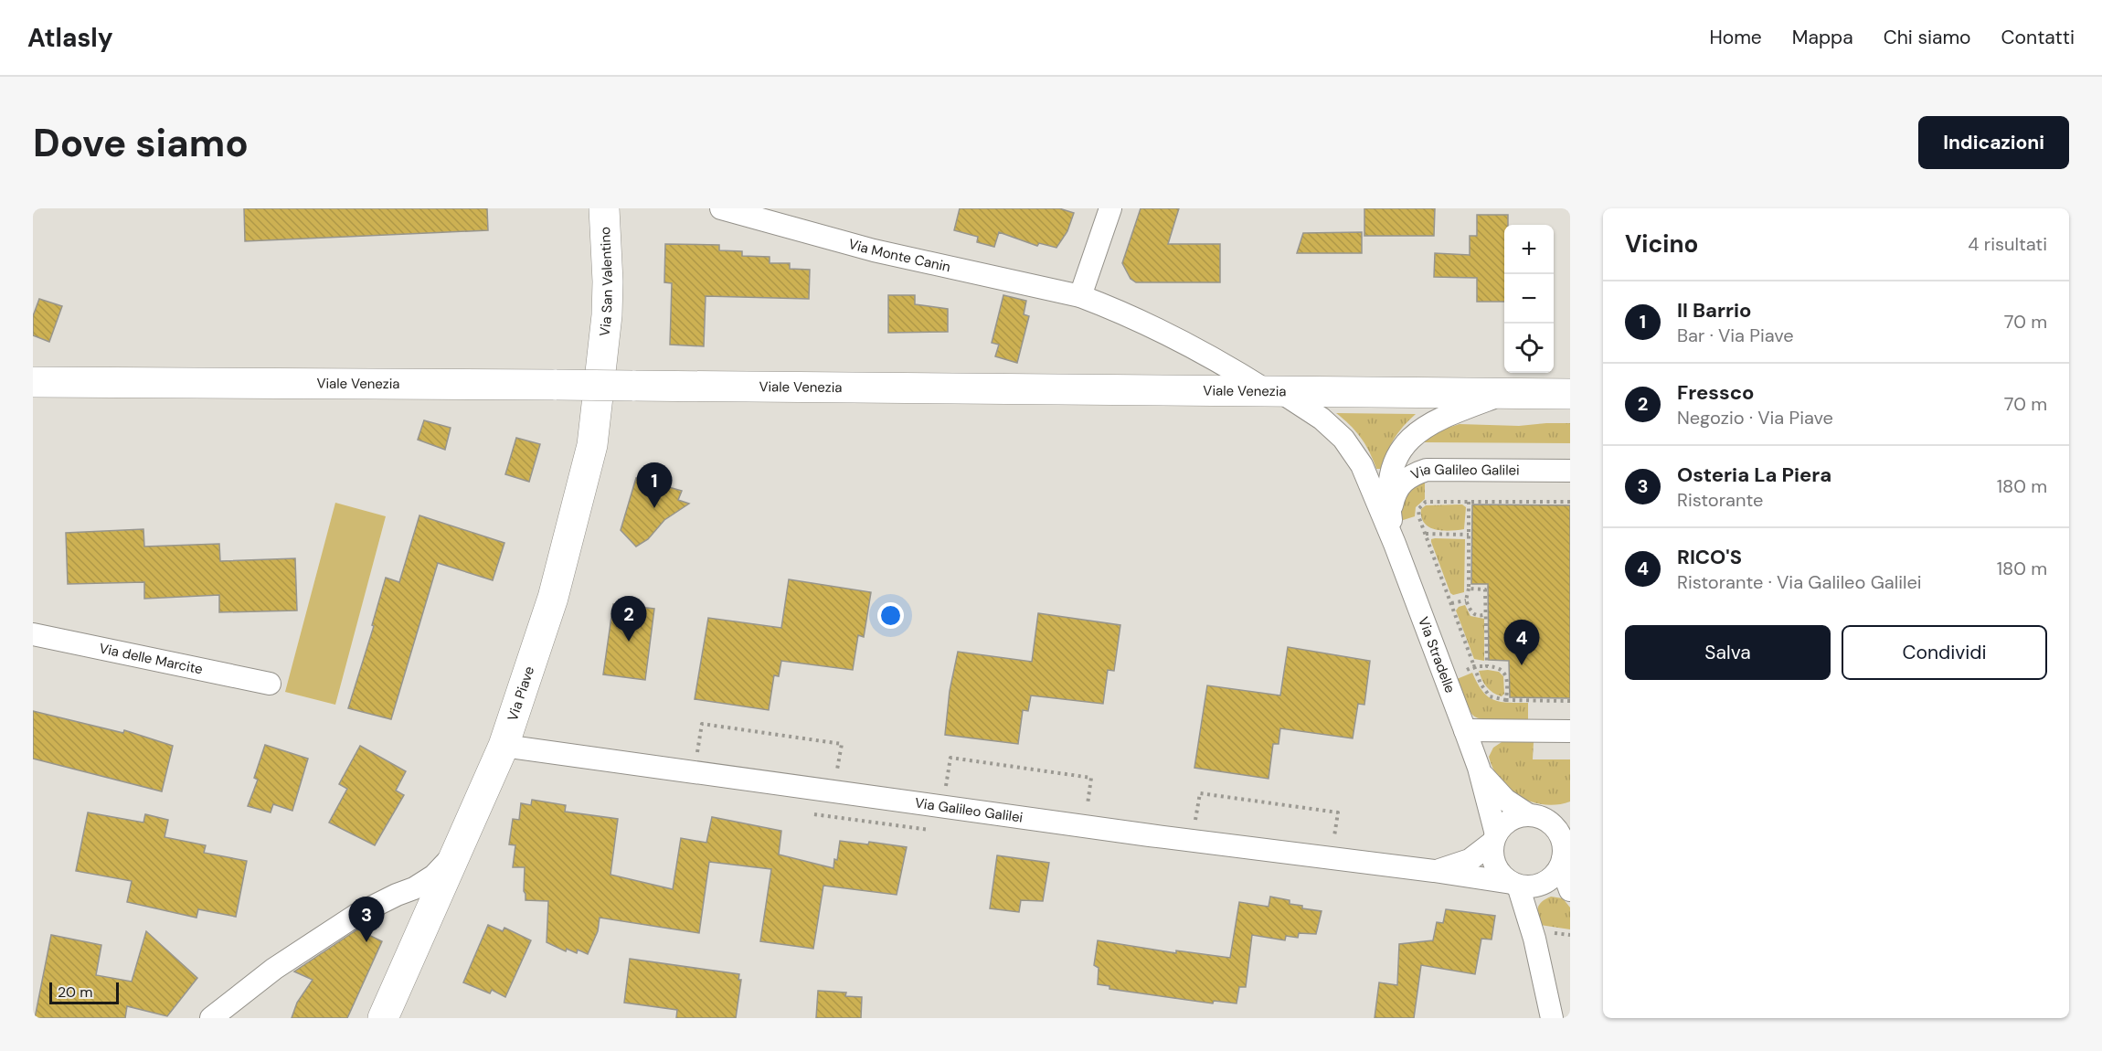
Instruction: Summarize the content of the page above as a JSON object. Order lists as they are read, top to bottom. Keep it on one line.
{"streets":{"main road":["Via San Valentino","Viale Venezia","Via Piave"],"street":["Via Monte Canin","Via Galileo Galilei","Via Stradelle","Via delle Marcite"]},"crossings":[["Via Monte Canin","Viale Venezia"],["Via Monte Canin","Via Stradelle"],["Via San Valentino","Via Piave"],["Viale Venezia","Via Stradelle"],["Via Galileo Galilei","Via Stradelle"],["Via Galileo Galilei","Via Piave"]],"scale_bar":"20 m","page":{"header":"Atlasly","nav":["Home","Mappa","Chi siamo","Contatti"],"buttons":["Indicazioni",["Salva","Condividi"]],"title":"Dove siamo","heading":["Vicino","4 risultati"],"map_buttons":["+","−"],"list":[{"mark":"1","name":"Il Barrio","note":"Bar · Via Piave","value":"70 m"},{"mark":"2","name":"Fressco","note":"Negozio · Via Piave","value":"70 m"},{"mark":"3","name":"Osteria La Piera","note":"Ristorante","value":"180 m"},{"mark":"4","name":"RICO'S","note":"Ristorante · Via Galileo Galilei","value":"180 m"}],"pins":["1","2","4","3"],"scale":"20 m"}}
